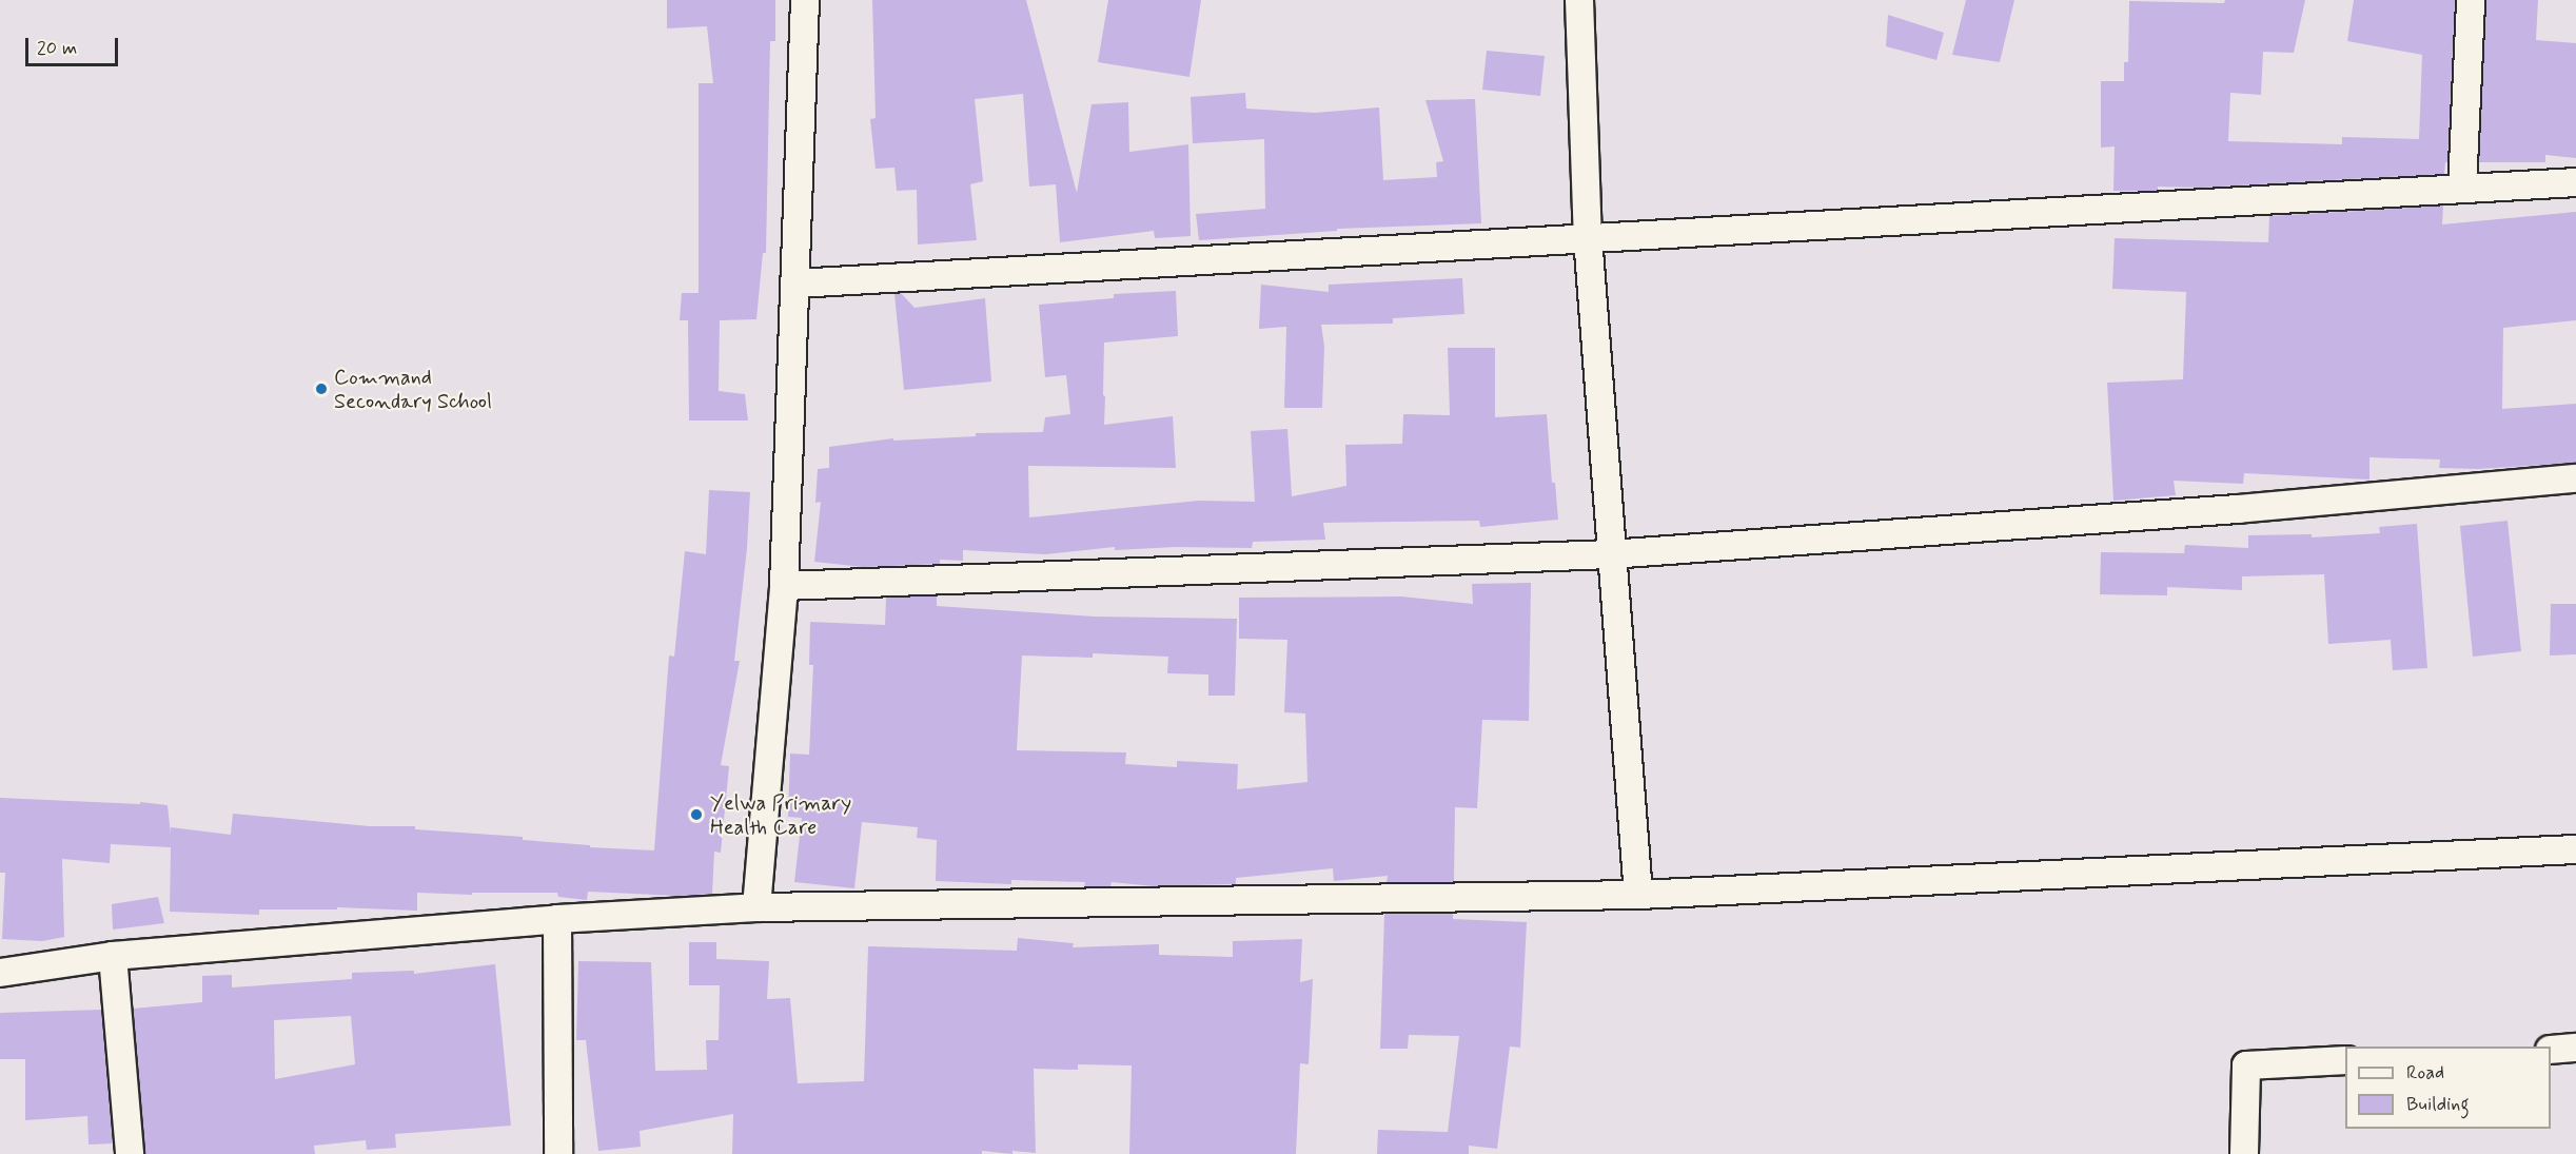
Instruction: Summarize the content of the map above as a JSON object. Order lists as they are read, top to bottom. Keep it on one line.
{"places":["Command Secondary School","Yelwa Primary Health Care"],"legend":["Road","Building"],"scale_bar":"20 m"}
